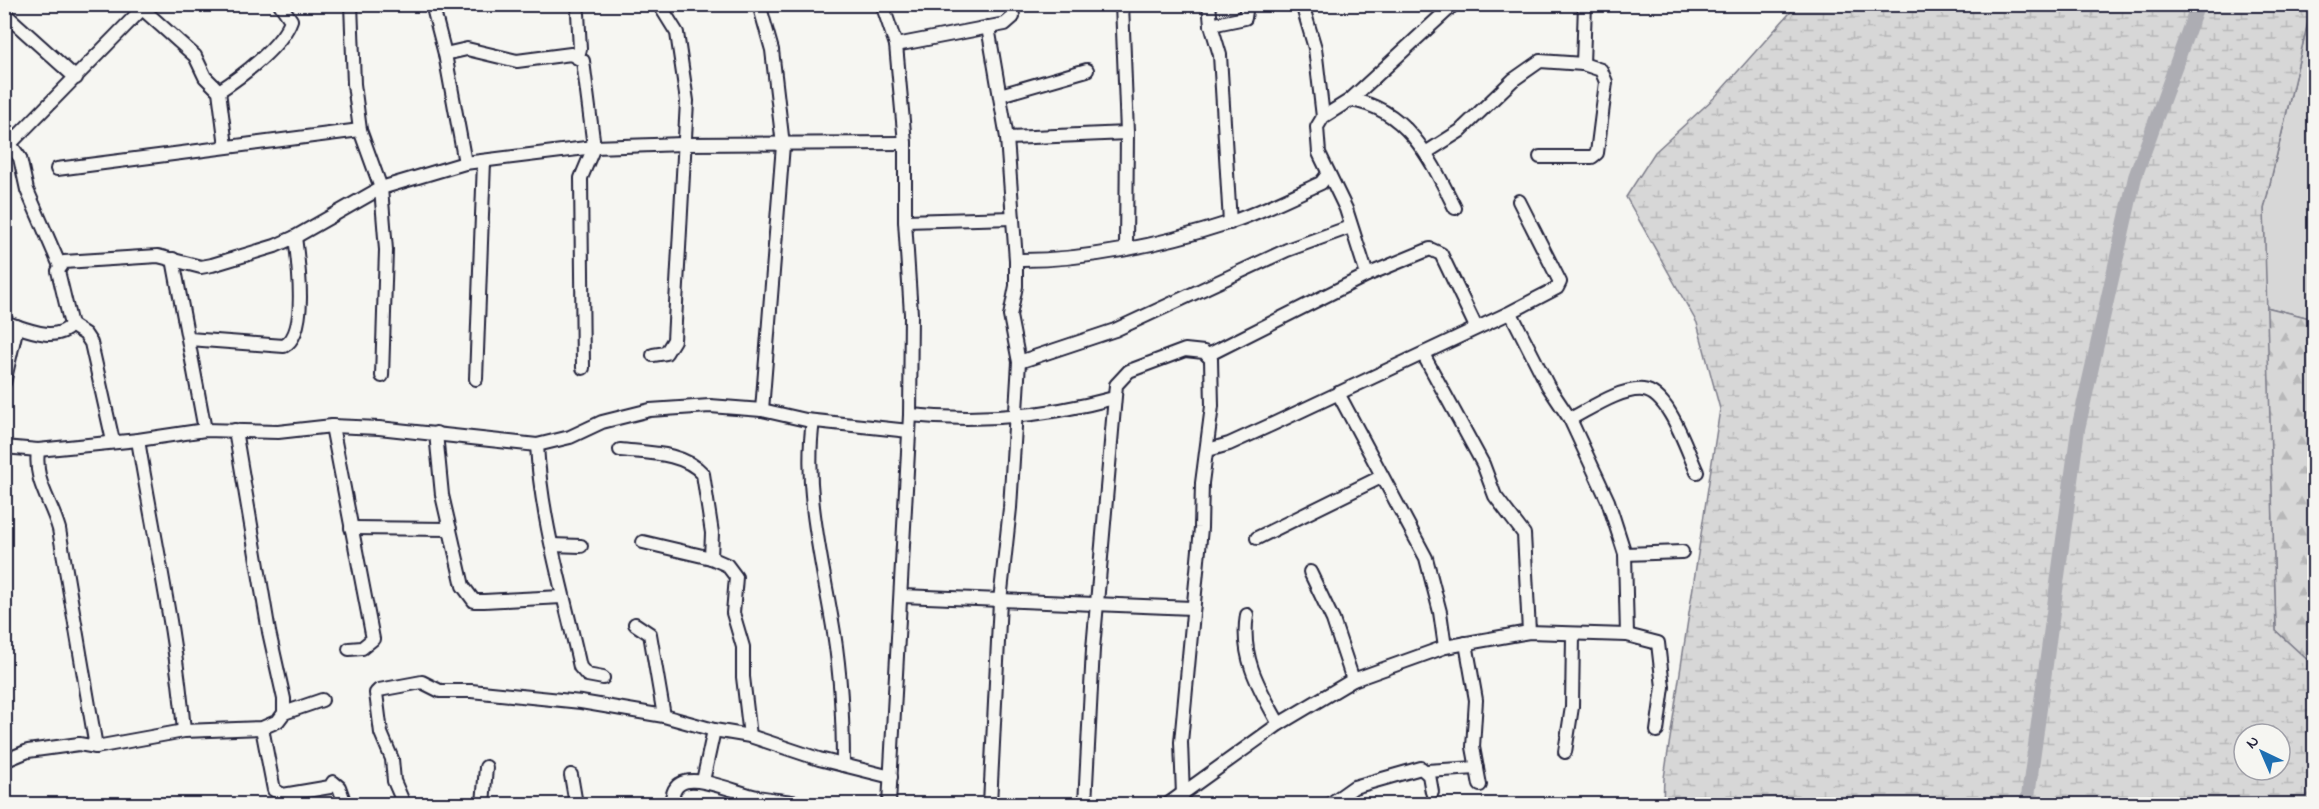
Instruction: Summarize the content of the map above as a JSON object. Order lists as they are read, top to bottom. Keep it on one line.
{"north":"top left"}
